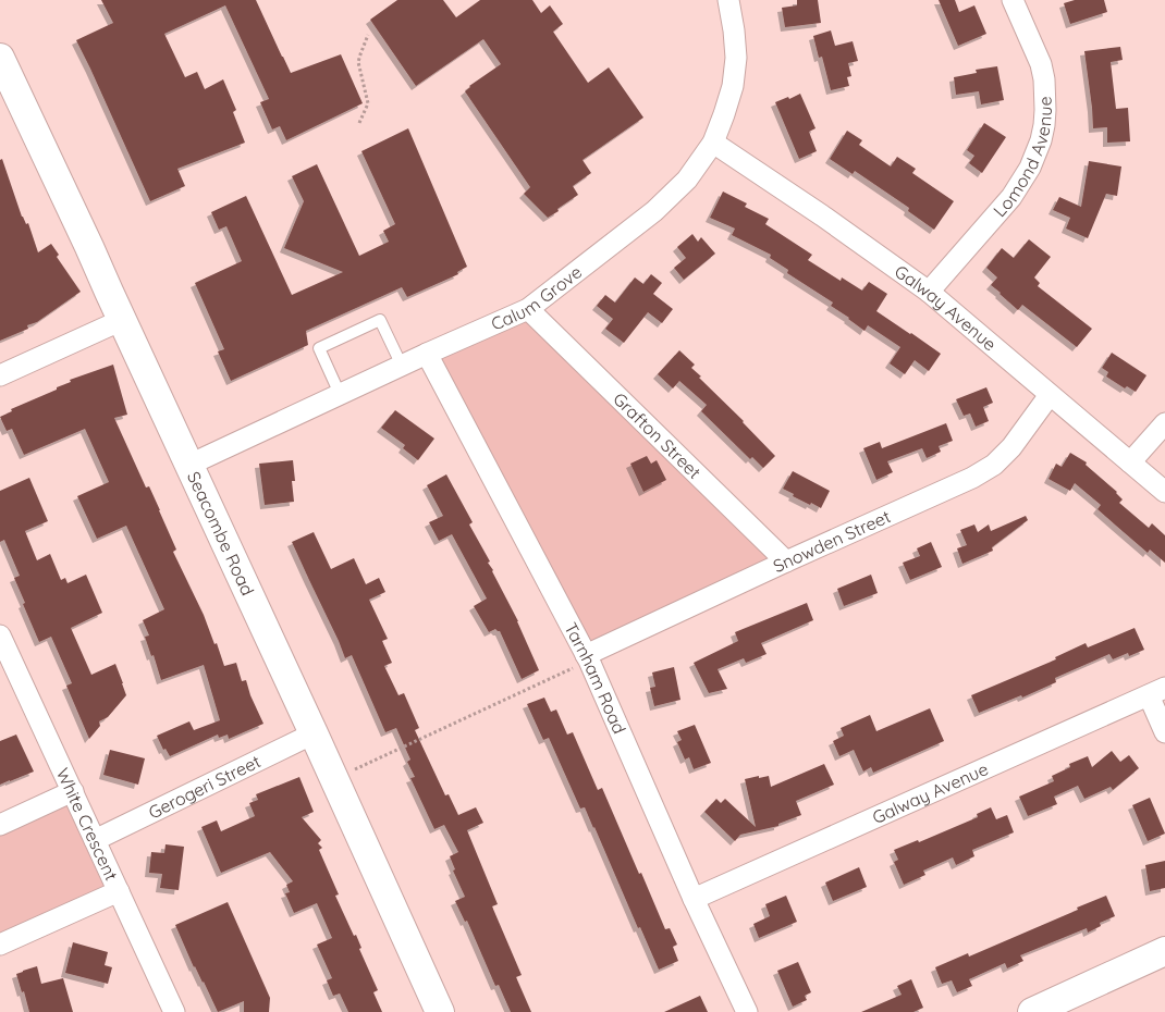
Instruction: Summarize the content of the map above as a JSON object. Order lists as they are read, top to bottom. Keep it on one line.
{"streets":{"main road":["Seacombe Road"],"street":["Lomond Avenue","Calum Grove","Galway Avenue","Grafton Street","Snowden Street","Tarnham Road","Gerogeri Street","White Crescent"]},"crossings":[["Lomond Avenue","Galway Avenue"],["Calum Grove","Galway Avenue"],["Calum Grove","Grafton Street"],["Calum Grove","Seacombe Road"],["Calum Grove","Tarnham Road"],["Galway Avenue","Snowden Street"],["Galway Avenue","Tarnham Road"],["Grafton Street","Snowden Street"],["Seacombe Road","Gerogeri Street"],["Snowden Street","Tarnham Road"],["Gerogeri Street","White Crescent"]]}
